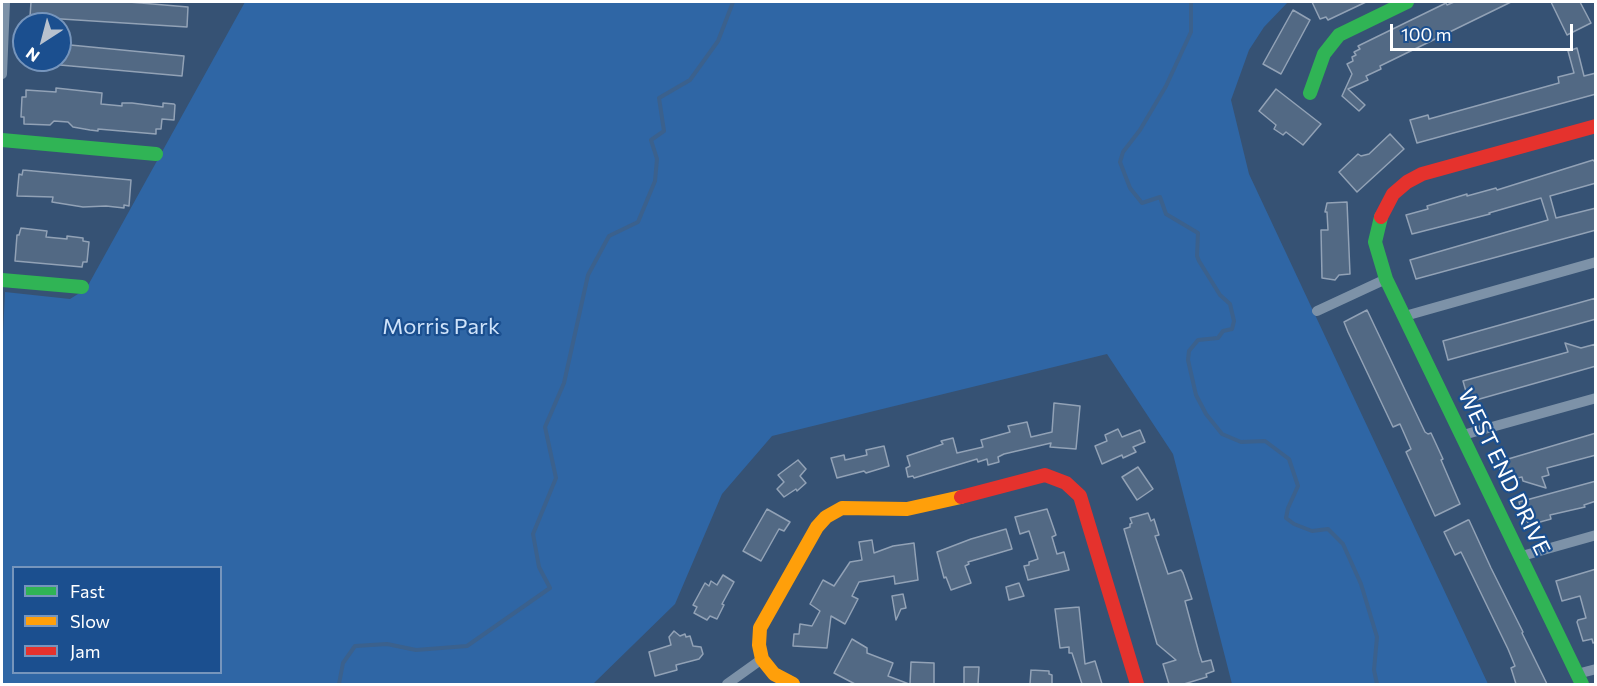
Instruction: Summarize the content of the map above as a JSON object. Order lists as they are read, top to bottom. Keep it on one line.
{"streets":{"street":["WEST END DRIVE"]},"parks":["Morris Park"],"legend":["Fast","Slow","Jam"],"scale_bar":"100 m","north":"bottom left"}
